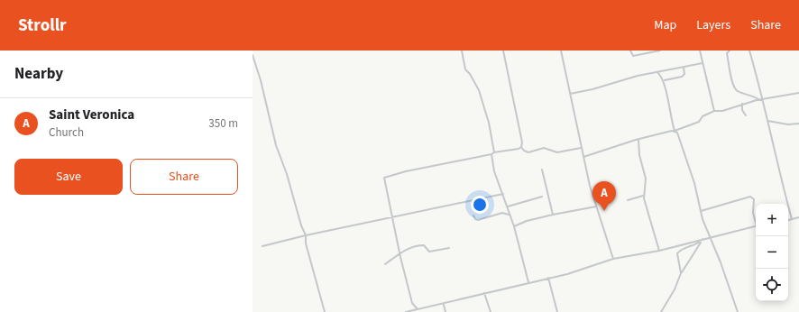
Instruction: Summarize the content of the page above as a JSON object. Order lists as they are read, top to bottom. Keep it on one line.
{"page":{"header":"Strollr","nav":["Map","Layers","Share"],"heading":"Nearby","list":[{"mark":"A","name":"Saint Veronica","note":"Church","value":"350 m"}],"buttons":["Save","Share"],"pins":"A","map_buttons":["+","−"]}}
